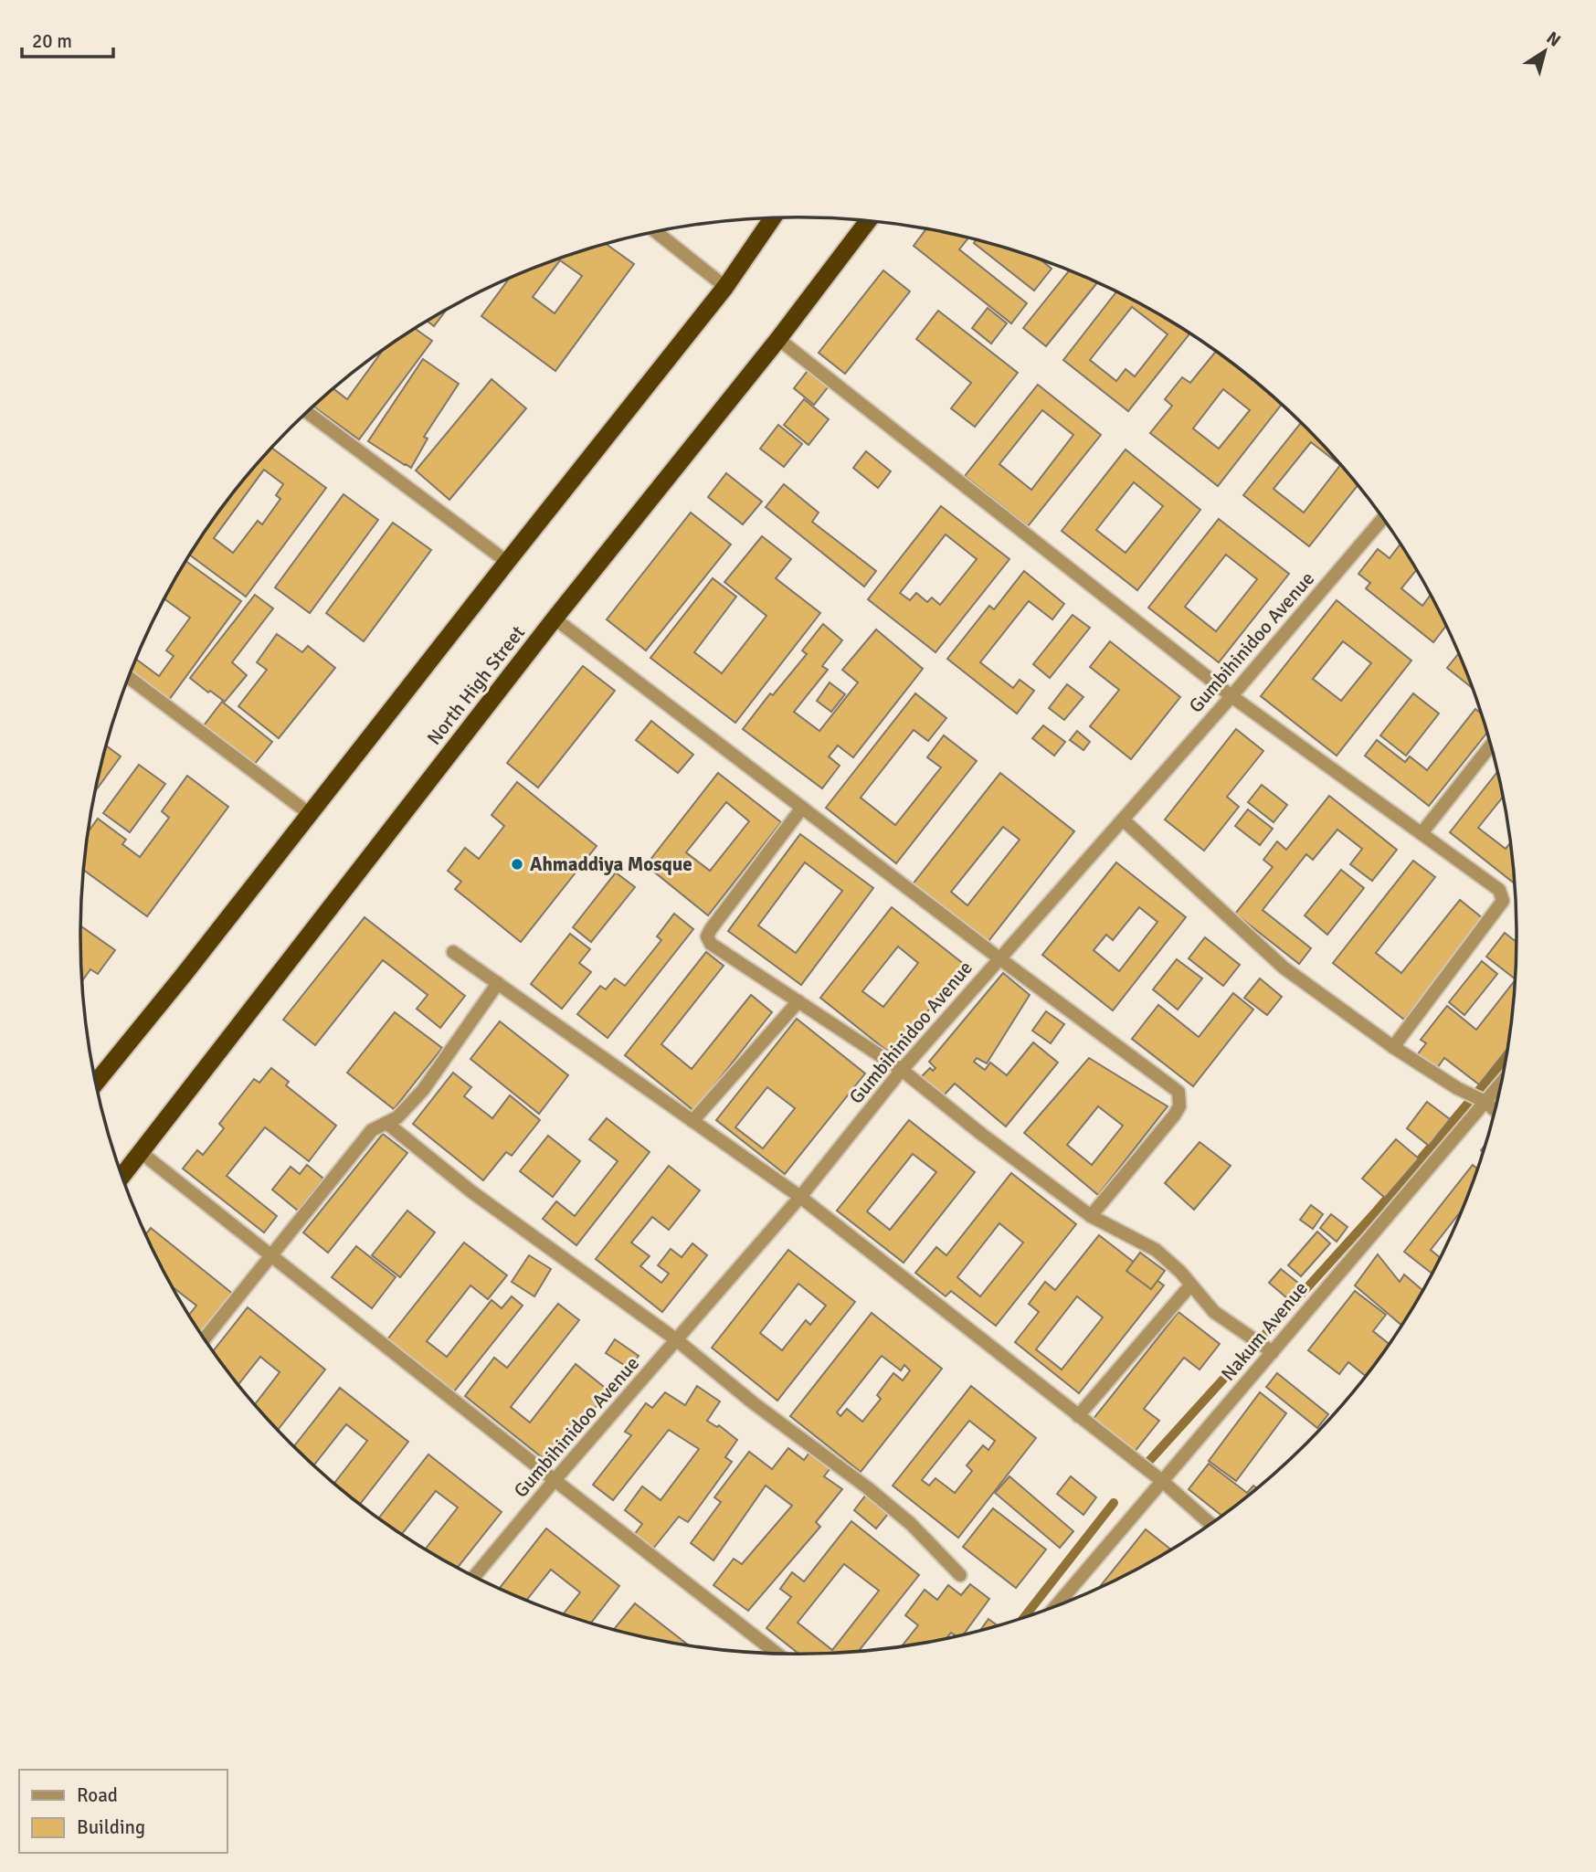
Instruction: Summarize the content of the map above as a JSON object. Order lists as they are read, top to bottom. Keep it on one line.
{"streets":{"highway":["North High Street"],"street":["Gumbihinidoo Avenue","Nakum Avenue"]},"places":["Ahmaddiya Mosque"],"legend":["Road","Building"],"scale_bar":"20 m","north":"top right"}
